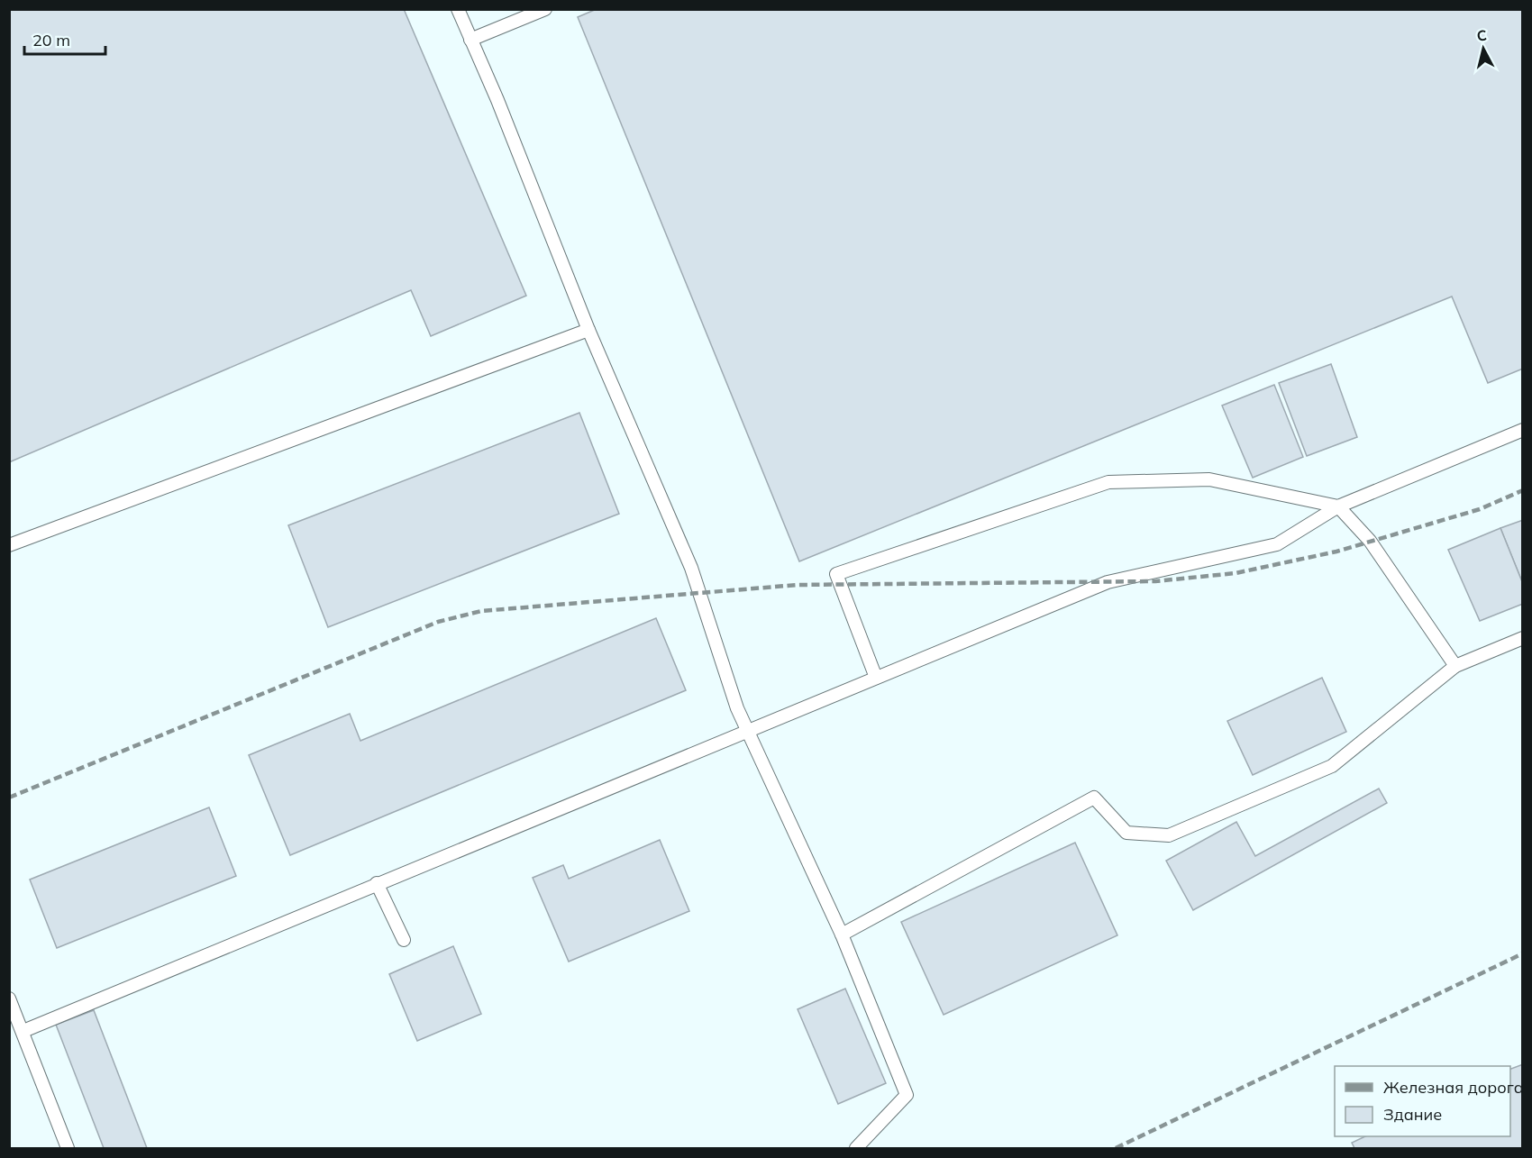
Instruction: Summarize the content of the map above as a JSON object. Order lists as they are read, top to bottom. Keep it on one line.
{"legend":["Железная дорога","Здание"],"scale_bar":"20 m","north":"top"}
